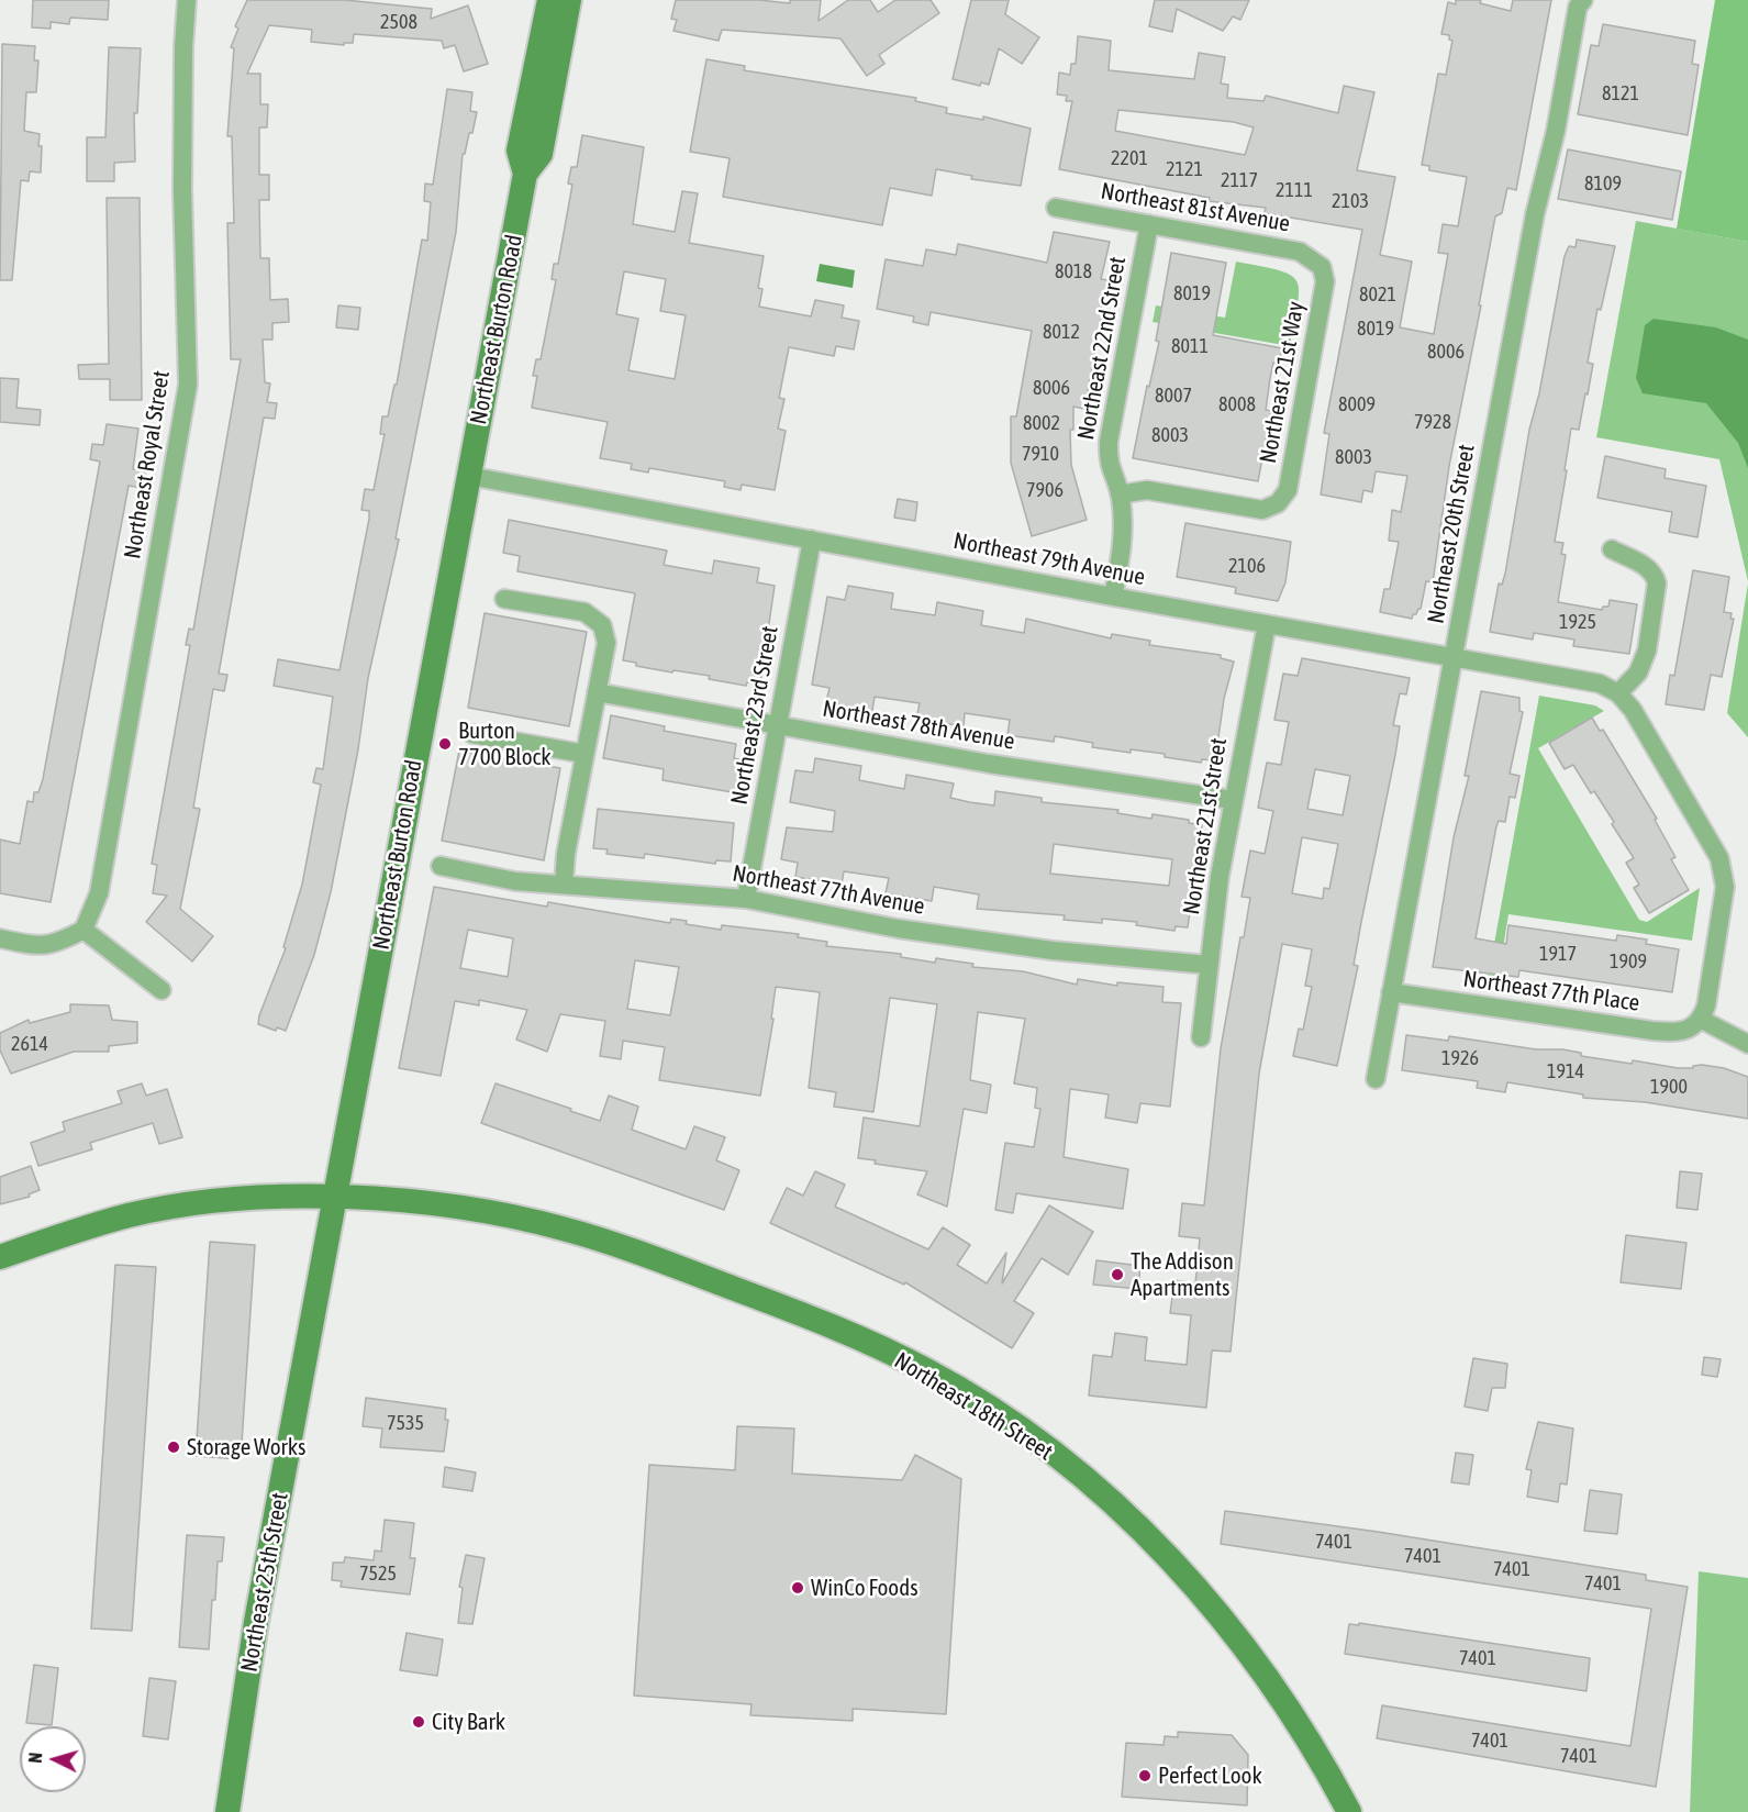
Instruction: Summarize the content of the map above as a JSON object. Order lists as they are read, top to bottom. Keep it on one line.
{"streets":{"main road":["Northeast Burton Road","Northeast 18th Street","Northeast 25th Street"],"street":["Northeast 81st Avenue","Northeast 22nd Street","Northeast 21st Way","Northeast Royal Street","Northeast 20th Street","Northeast 79th Avenue","Northeast 23rd Street","Northeast 78th Avenue","Northeast 21st Street","Northeast 77th Avenue","Northeast 77th Place"]},"crossings":[["Northeast 81st Avenue","Northeast 22nd Street"],["Northeast 81st Avenue","Northeast 21st Way"],["Northeast Burton Road","Northeast 79th Avenue"],["Northeast Burton Road","Northeast 18th Street"],["Northeast Burton Road","Northeast 25th Street"],["Northeast 22nd Street","Northeast 21st Way"],["Northeast 22nd Street","Northeast 79th Avenue"],["Northeast 20th Street","Northeast 79th Avenue"],["Northeast 20th Street","Northeast 77th Place"],["Northeast 79th Avenue","Northeast 23rd Street"],["Northeast 79th Avenue","Northeast 21st Street"],["Northeast 23rd Street","Northeast 78th Avenue"],["Northeast 23rd Street","Northeast 77th Avenue"],["Northeast 78th Avenue","Northeast 21st Street"],["Northeast 21st Street","Northeast 77th Avenue"],["Northeast 18th Street","Northeast 25th Street"]],"places":["Burton 7700 Block","The Addison Apartments","Storage Works","WinCo Foods","City Bark","Perfect Look"],"house_numbers":["2508","8121","2201","2121","2117","8109","2111","2103","8018","8019","8021","8019","8012","8011","8006","8006","8007","8008","8009","7928","8002","8003","7910","8003","7906","2106","1925","1917","1909","2614","1926","1914","1900","7535","7401","7401","7401","7525","7401","7401","7401","7401"],"north":"left"}
